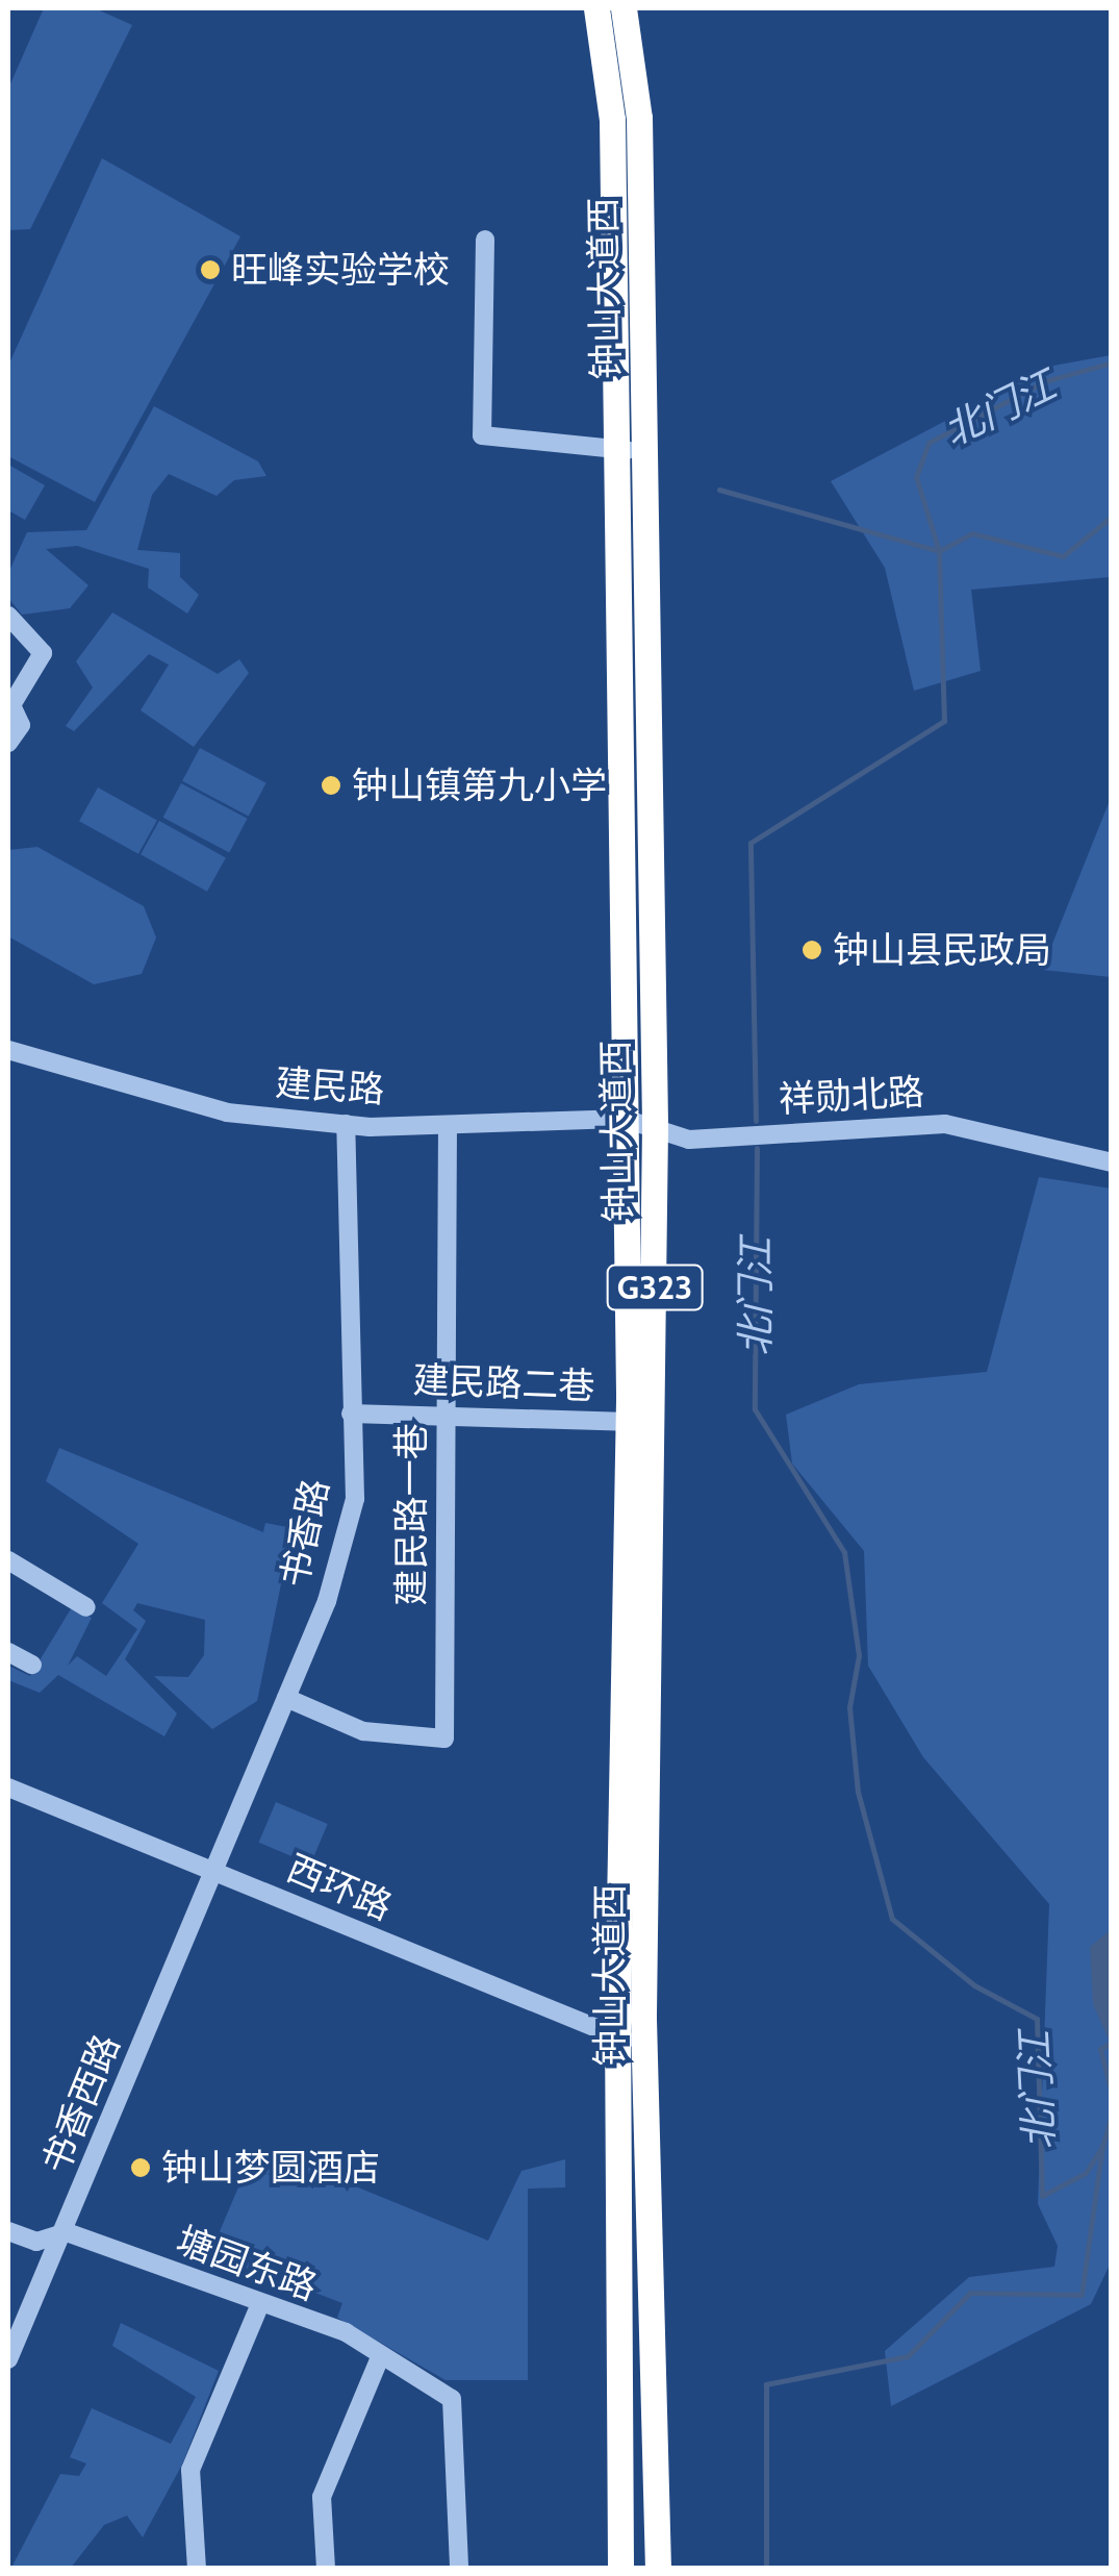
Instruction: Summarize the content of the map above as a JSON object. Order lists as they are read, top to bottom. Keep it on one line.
{"streets":{"highway":["钟山大道西","G323"],"street":["建民路","祥勋北路","建民路二巷","建民路一巷","书香路","西环路","书香西路","塘园东路"]},"crossings":[["钟山大道西","建民路"],["钟山大道西","祥勋北路"],["钟山大道西","建民路二巷"],["钟山大道西","西环路"],["建民路","祥勋北路"],["建民路","建民路一巷"],["建民路","书香路"],["建民路二巷","建民路一巷"],["建民路二巷","书香路"],["建民路一巷","书香路"],["书香路","西环路"],["书香路","书香西路"],["西环路","书香西路"],["书香西路","塘园东路"]],"water":["北门江"],"places":["旺峰实验学校","钟山镇第九小学","钟山县民政局","钟山梦圆酒店"]}
